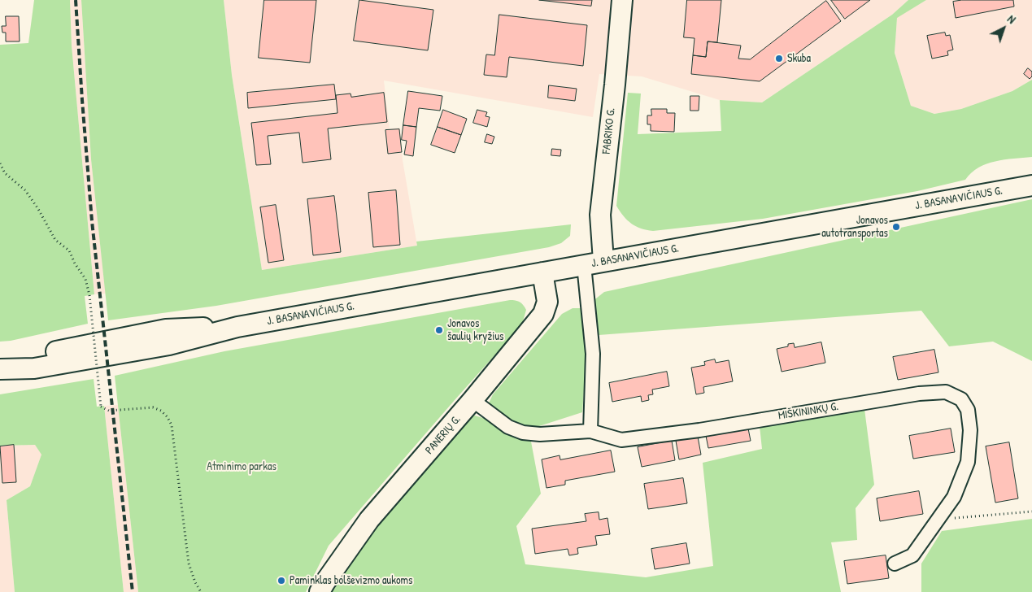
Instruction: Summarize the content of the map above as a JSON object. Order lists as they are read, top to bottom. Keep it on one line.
{"streets":{"main road":["FABRIKO G.","J. BASANAVIČIAUS G.","PANERIŲ G."],"street":["MIŠKININKŲ G."]},"crossings":[["FABRIKO G.","J. BASANAVIČIAUS G."],["J. BASANAVIČIAUS G.","PANERIŲ G."],["MIŠKININKŲ G.","PANERIŲ G."]],"parks":["Atminimo parkas"],"places":["Skuba","Jonavos autotransportas","Jonavos šaulių kryžius","Paminklas bolševizmo aukoms"],"north":"top right"}
